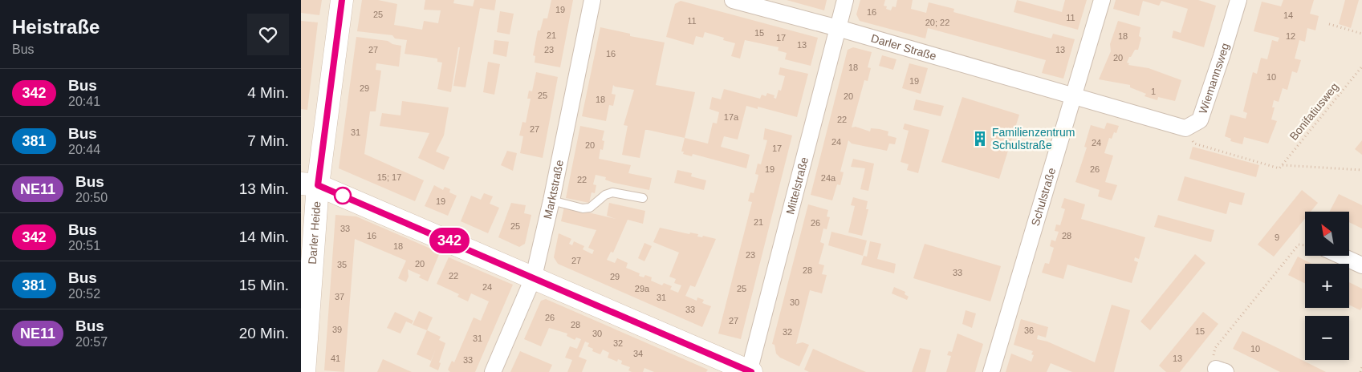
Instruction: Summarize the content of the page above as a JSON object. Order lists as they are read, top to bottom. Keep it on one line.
{"streets":{"street":["Darler Straße","Wiemannsweg","Mittelstraße","Marktstraße","Schulstraße","Darler Heide"],"path":["Bonifatiusweg"]},"crossings":[["Darler Straße","Mittelstraße"],["Darler Straße","Schulstraße"]],"places":{"building":["Familienzentrum Schulstraße"]},"lines":["bus line 342"],"house_numbers":["19","16","25","14","11","11","20; 22","15","21","18","12","17","13","27","23","13","16","20","18","10","19","29","1","25","20","18","17a","22","27","31","24","24","20","17","19","26","15; 17","24a","22","19","21","26","25","33","16","28","9","18","23","27","20","35","28","33","22","29","24","29a","25","37","31","30","33","26","27","28","39","36","15","32","30","31","32","10","34","41","13","33"],"north":"top left","page":{"heading":["Heistraße","Bus"],"on_map":"342","list":[{"mark":"342","name":"Bus","note":"20:41","value":"4 Min."},{"mark":"381","name":"Bus","note":"20:44","value":"7 Min."},{"mark":"NE11","name":"Bus","note":"20:50","value":"13 Min."},{"mark":"342","name":"Bus","note":"20:51","value":"14 Min."},{"mark":"381","name":"Bus","note":"20:52","value":"15 Min."},{"mark":"NE11","name":"Bus","note":"20:57","value":"20 Min."}],"map_buttons":["+","−"]}}
